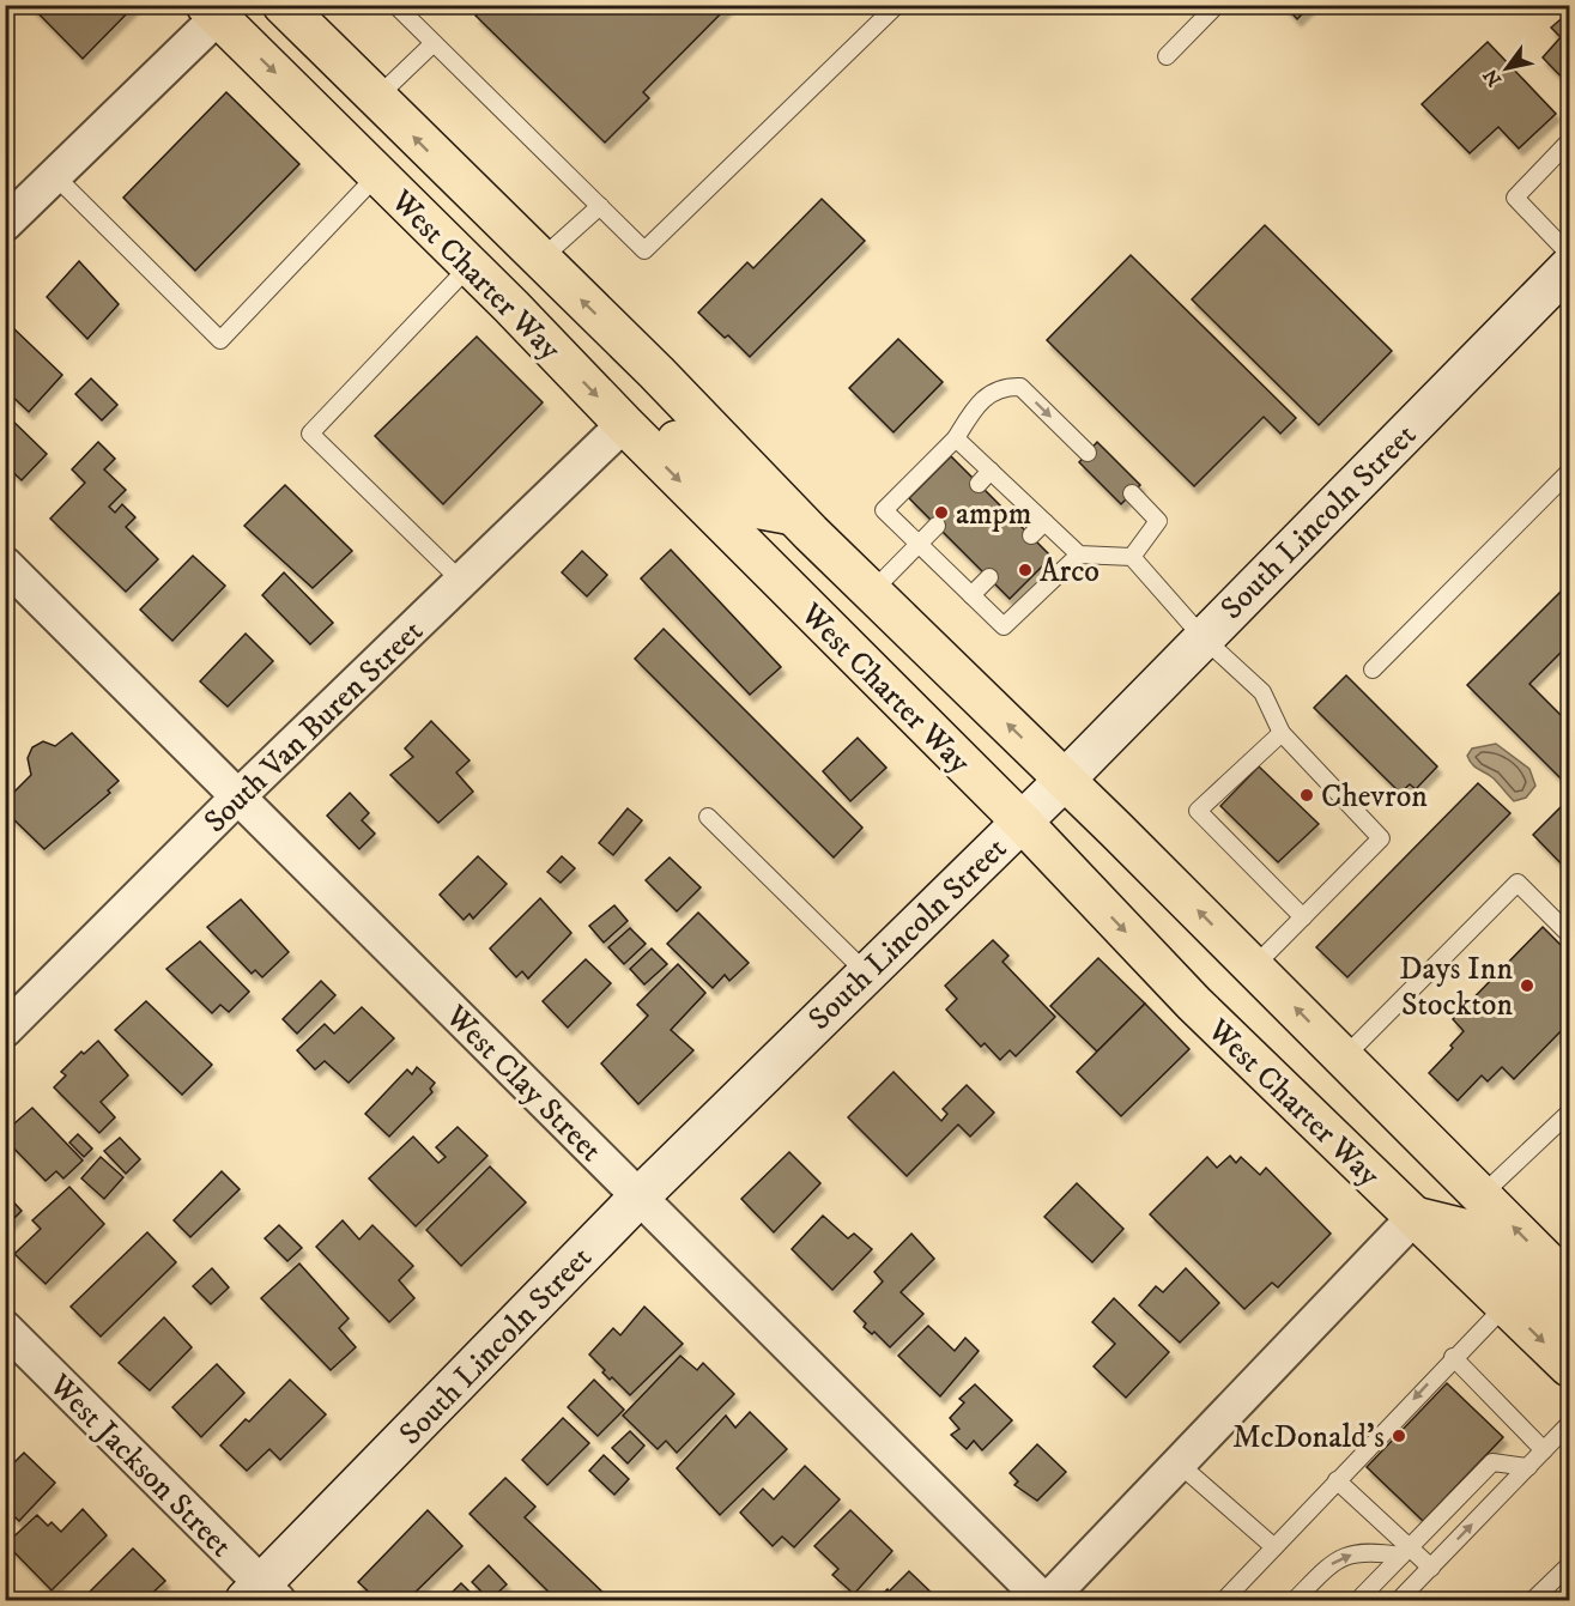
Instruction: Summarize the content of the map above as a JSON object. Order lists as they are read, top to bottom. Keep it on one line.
{"streets":{"main road":["West Charter Way"],"street":["South Lincoln Street","South Van Buren Street","West Clay Street","West Jackson Street"]},"crossings":[["West Charter Way","South Lincoln Street"],["West Charter Way","South Van Buren Street"],["South Lincoln Street","West Clay Street"],["South Lincoln Street","West Jackson Street"],["South Van Buren Street","West Clay Street"]],"places":["ampm","Arco","Chevron","Days Inn Stockton","McDonald's"],"north":"bottom left"}
